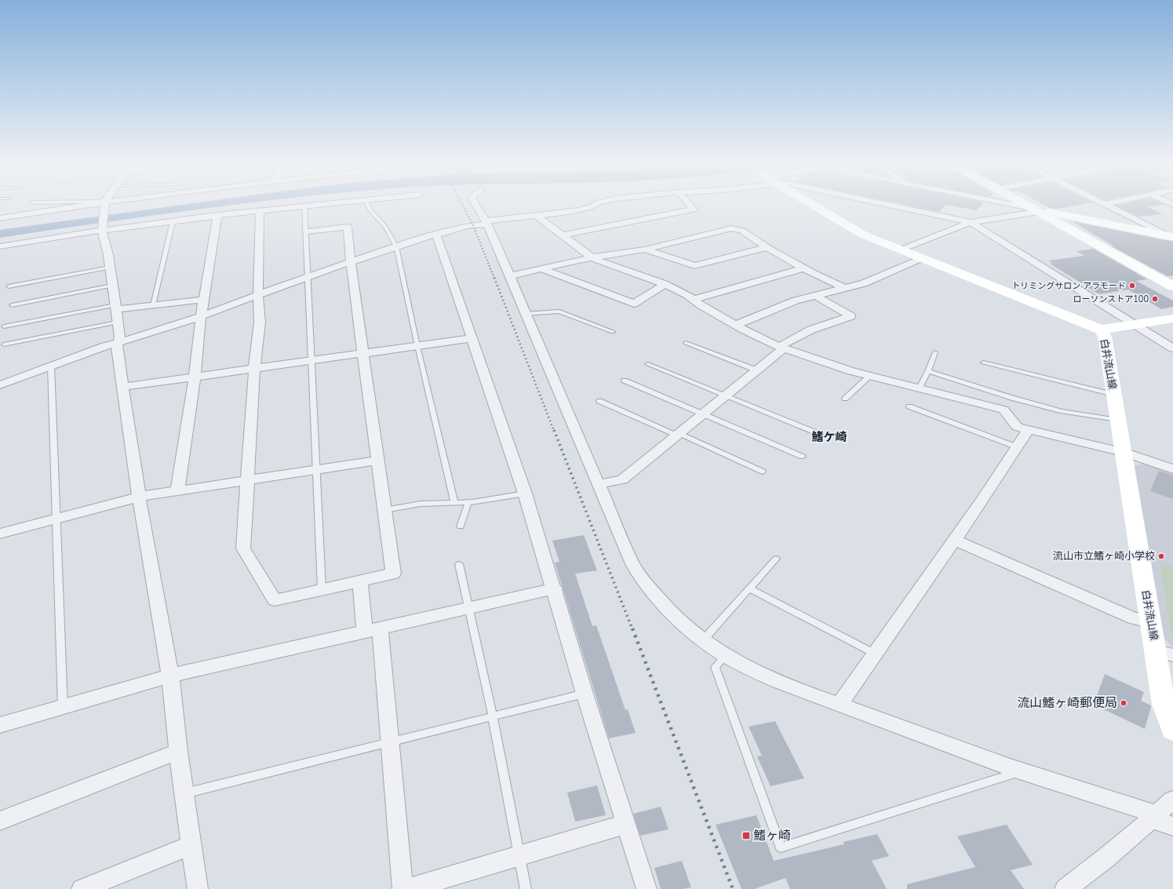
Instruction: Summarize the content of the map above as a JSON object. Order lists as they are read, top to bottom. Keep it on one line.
{"streets":{"main road":["白井流山線"]},"districts":["鰭ケ崎"],"places":{"other":["トリミングサロン アラモード","ローソンストア100","流山市立鰭ヶ崎小学校","流山鰭ヶ崎郵便局"],"transit":["鰭ヶ崎"]}}
